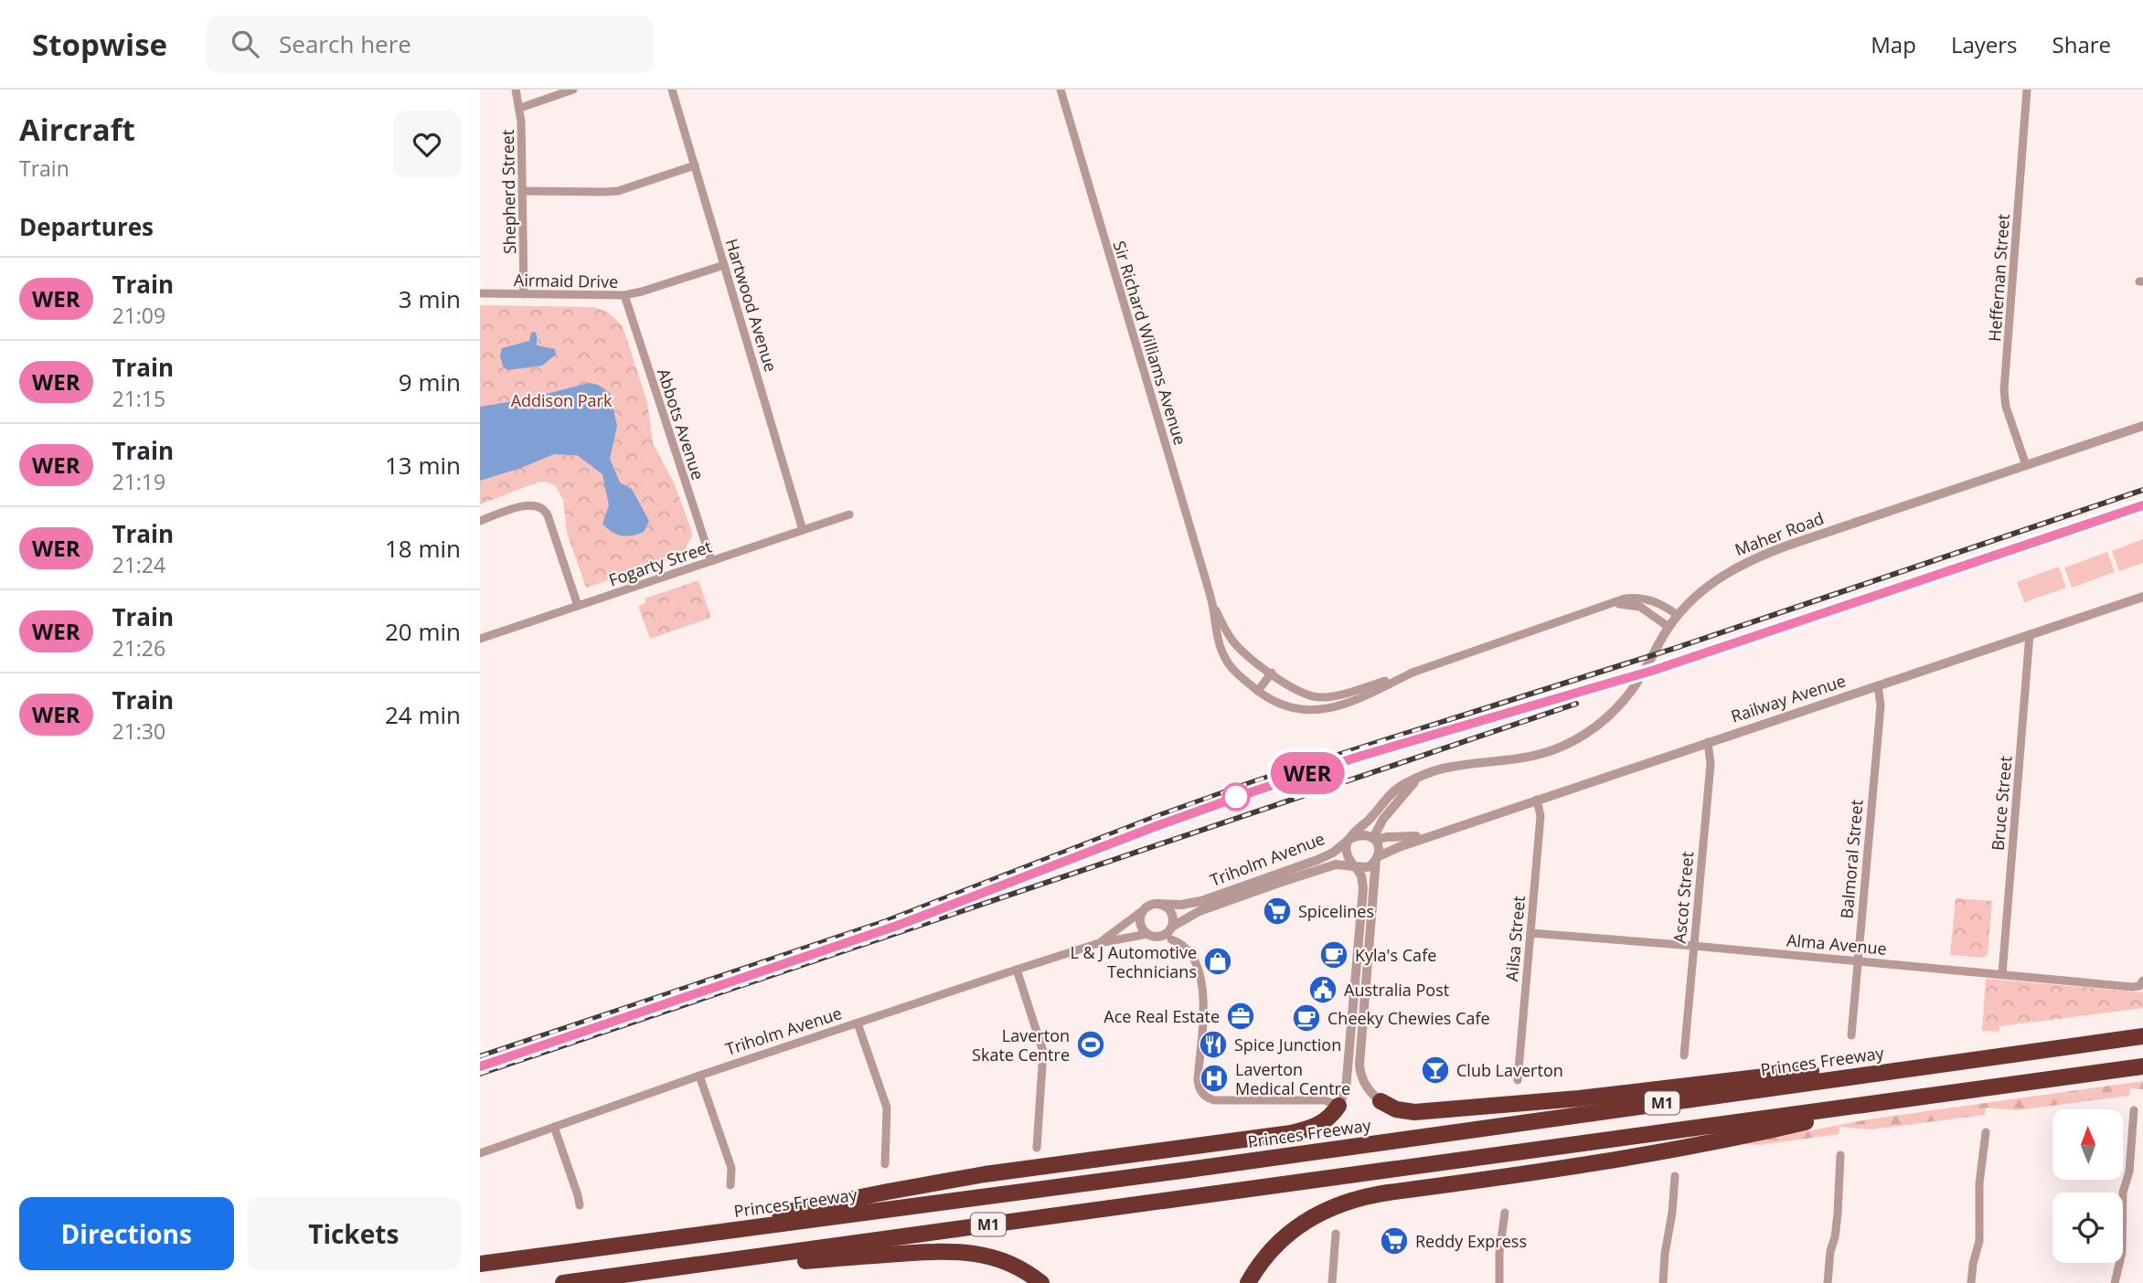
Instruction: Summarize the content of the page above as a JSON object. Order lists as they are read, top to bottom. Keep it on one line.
{"streets":{"highway":["Princes Freeway","M1"],"street":["Shepherd Street","Heffernan Street","Airmaid Drive","Hartwood Avenue","Sir Richard Williams Avenue","Abbots Avenue","Maher Road","Fogarty Street","Railway Avenue","Bruce Street","Triholm Avenue","Balmoral Street","Ascot Street","Ailsa Street","Alma Avenue"]},"crossings":[["Shepherd Street","Airmaid Drive"],["Heffernan Street","Maher Road"],["Airmaid Drive","Hartwood Avenue"],["Airmaid Drive","Abbots Avenue"],["Hartwood Avenue","Fogarty Street"],["Sir Richard Williams Avenue","Maher Road"],["Abbots Avenue","Fogarty Street"],["Maher Road","Railway Avenue"],["Maher Road","Triholm Avenue"],["Railway Avenue","Bruce Street"],["Railway Avenue","Triholm Avenue"],["Railway Avenue","Balmoral Street"],["Railway Avenue","Ascot Street"],["Railway Avenue","Ailsa Street"],["Bruce Street","Alma Avenue"],["Balmoral Street","Alma Avenue"],["Ascot Street","Alma Avenue"],["Ailsa Street","Alma Avenue"]],"parks":["Addison Park"],"places":{"supermarket":["Spicelines","Reddy Express"],"cafe":["Kyla's Cafe","Cheeky Chewies Cafe"],"shop":["L & J Automotive Technicians"],"public building":["Australia Post"],"office":["Ace Real Estate"],"sports":["Laverton Skate Centre"],"restaurant":["Spice Junction"],"bar":["Club Laverton"],"hospital":["Laverton Medical Centre"]},"north":"top","page":{"header":"Stopwise","search":"Search here","nav":["Map","Layers","Share"],"heading":[["Aircraft","Train"],"Departures"],"on_map":"WER","list":[{"mark":"WER","name":"Train","note":"21:09","value":"3 min"},{"mark":"WER","name":"Train","note":"21:15","value":"9 min"},{"mark":"WER","name":"Train","note":"21:19","value":"13 min"},{"mark":"WER","name":"Train","note":"21:24","value":"18 min"},{"mark":"WER","name":"Train","note":"21:26","value":"20 min"},{"mark":"WER","name":"Train","note":"21:30","value":"24 min"}],"buttons":["Directions","Tickets"]}}
